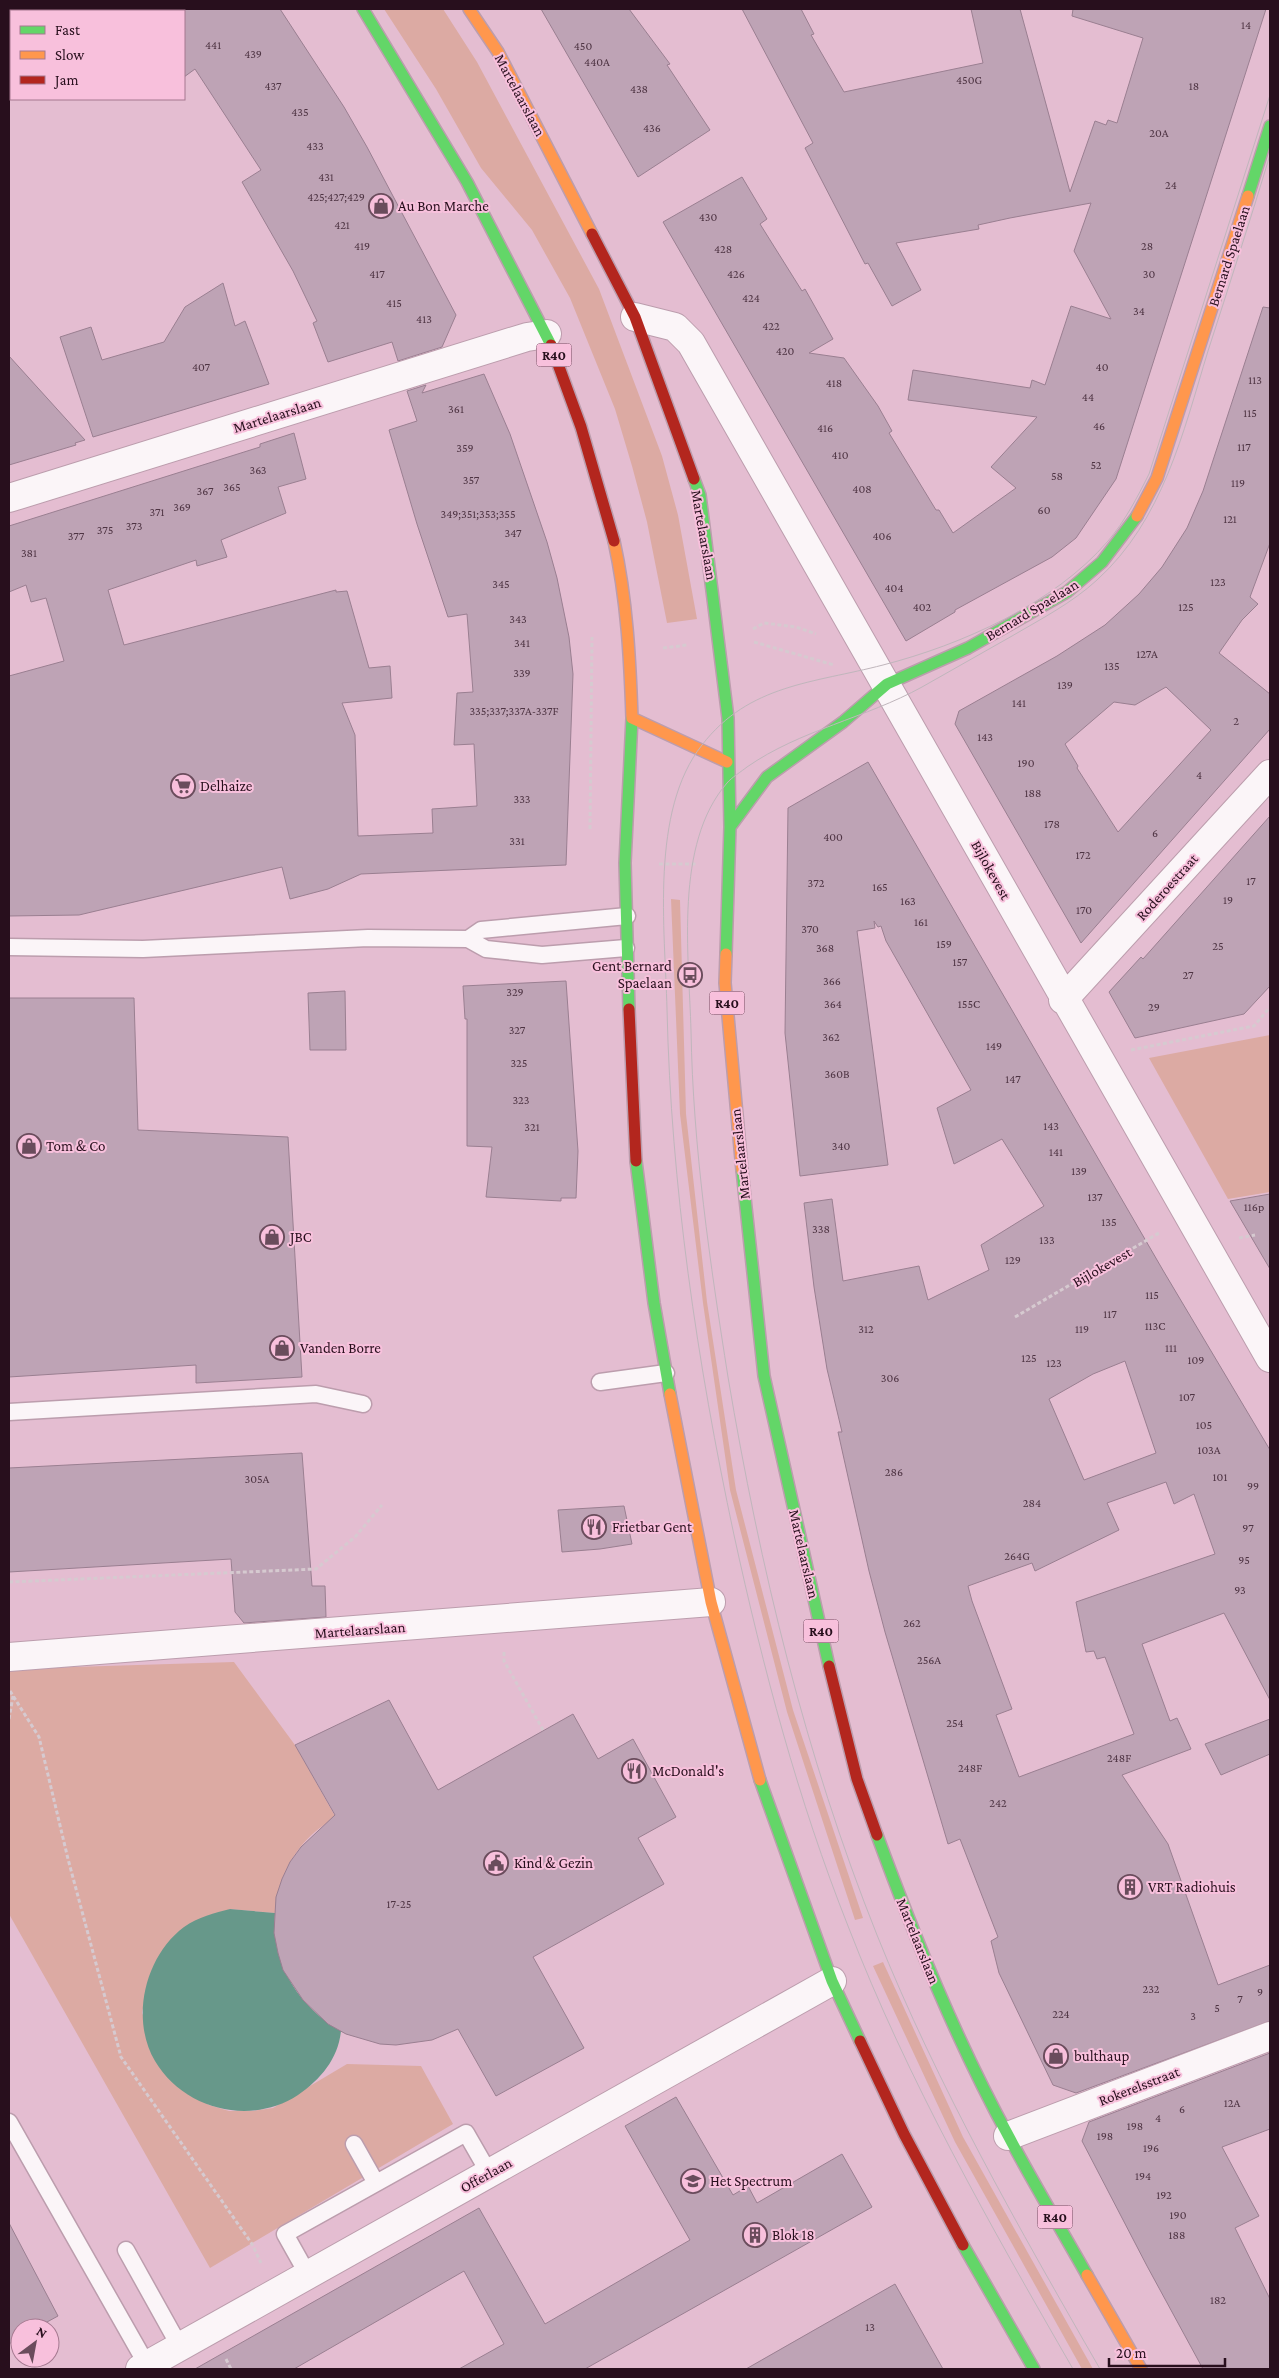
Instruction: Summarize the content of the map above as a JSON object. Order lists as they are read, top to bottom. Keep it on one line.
{"streets":{"main road":["Martelaarslaan","Bernard Spaelaan","R40"],"street":["Bijlokevest","Roderoestraat","Rokerelsstraat","Offerlaan"]},"crossings":[["Martelaarslaan","Bernard Spaelaan"],["Martelaarslaan","R40"],["Martelaarslaan","Rokerelsstraat"],["Bernard Spaelaan","Bijlokevest"],["R40","Offerlaan"],["Bijlokevest","Roderoestraat"]],"places":{"shop":["Au Bon Marche","Tom & Co","JBC","Vanden Borre","bulthaup"],"supermarket":["Delhaize"],"bus stop":["Gent Bernard Spaelaan"],"restaurant":["Frietbar Gent","McDonald's"],"public building":["Kind & Gezin"],"building":["VRT Radiohuis","Blok 18"],"school or university":["Het Spectrum"]},"house_numbers":["14","441","450","439","440A","450G","437","18","438","435","436","20A","433","431","24","425;427;429","430","421","419","28","428","417","426","30","424","415","34","413","422","420","407","40","113","418","44","361","115","46","416","117","359","410","52","363","58","357","119","365","408","367","369","60","371","349;351;353;355","121","373","375","347","377","406","381","123","345","404","402","125","343","341","127A","135","339","139","141","335;337;337A-337F","2","143","190","4","188","333","178","6","400","331","172","17","372","165","19","163","170","161","370","159","25","368","157","27","366","329","364","155C","29","327","362","149","325","360B","147","323","143","321","340","141","139","137","116p","135","338","133","129","115","117","113C","312","119","111","125","109","123","306","107","105","103A","286","101","305A","99","284","97","264G","95","93","262","256A","254","248F","248F","242","17-25","232","9","7","5","224","3","12A","6","4","198","198","196","194","192","190","188","182","13"],"legend":["Fast","Slow","Jam"],"scale_bar":"20 m","north":"top right"}
